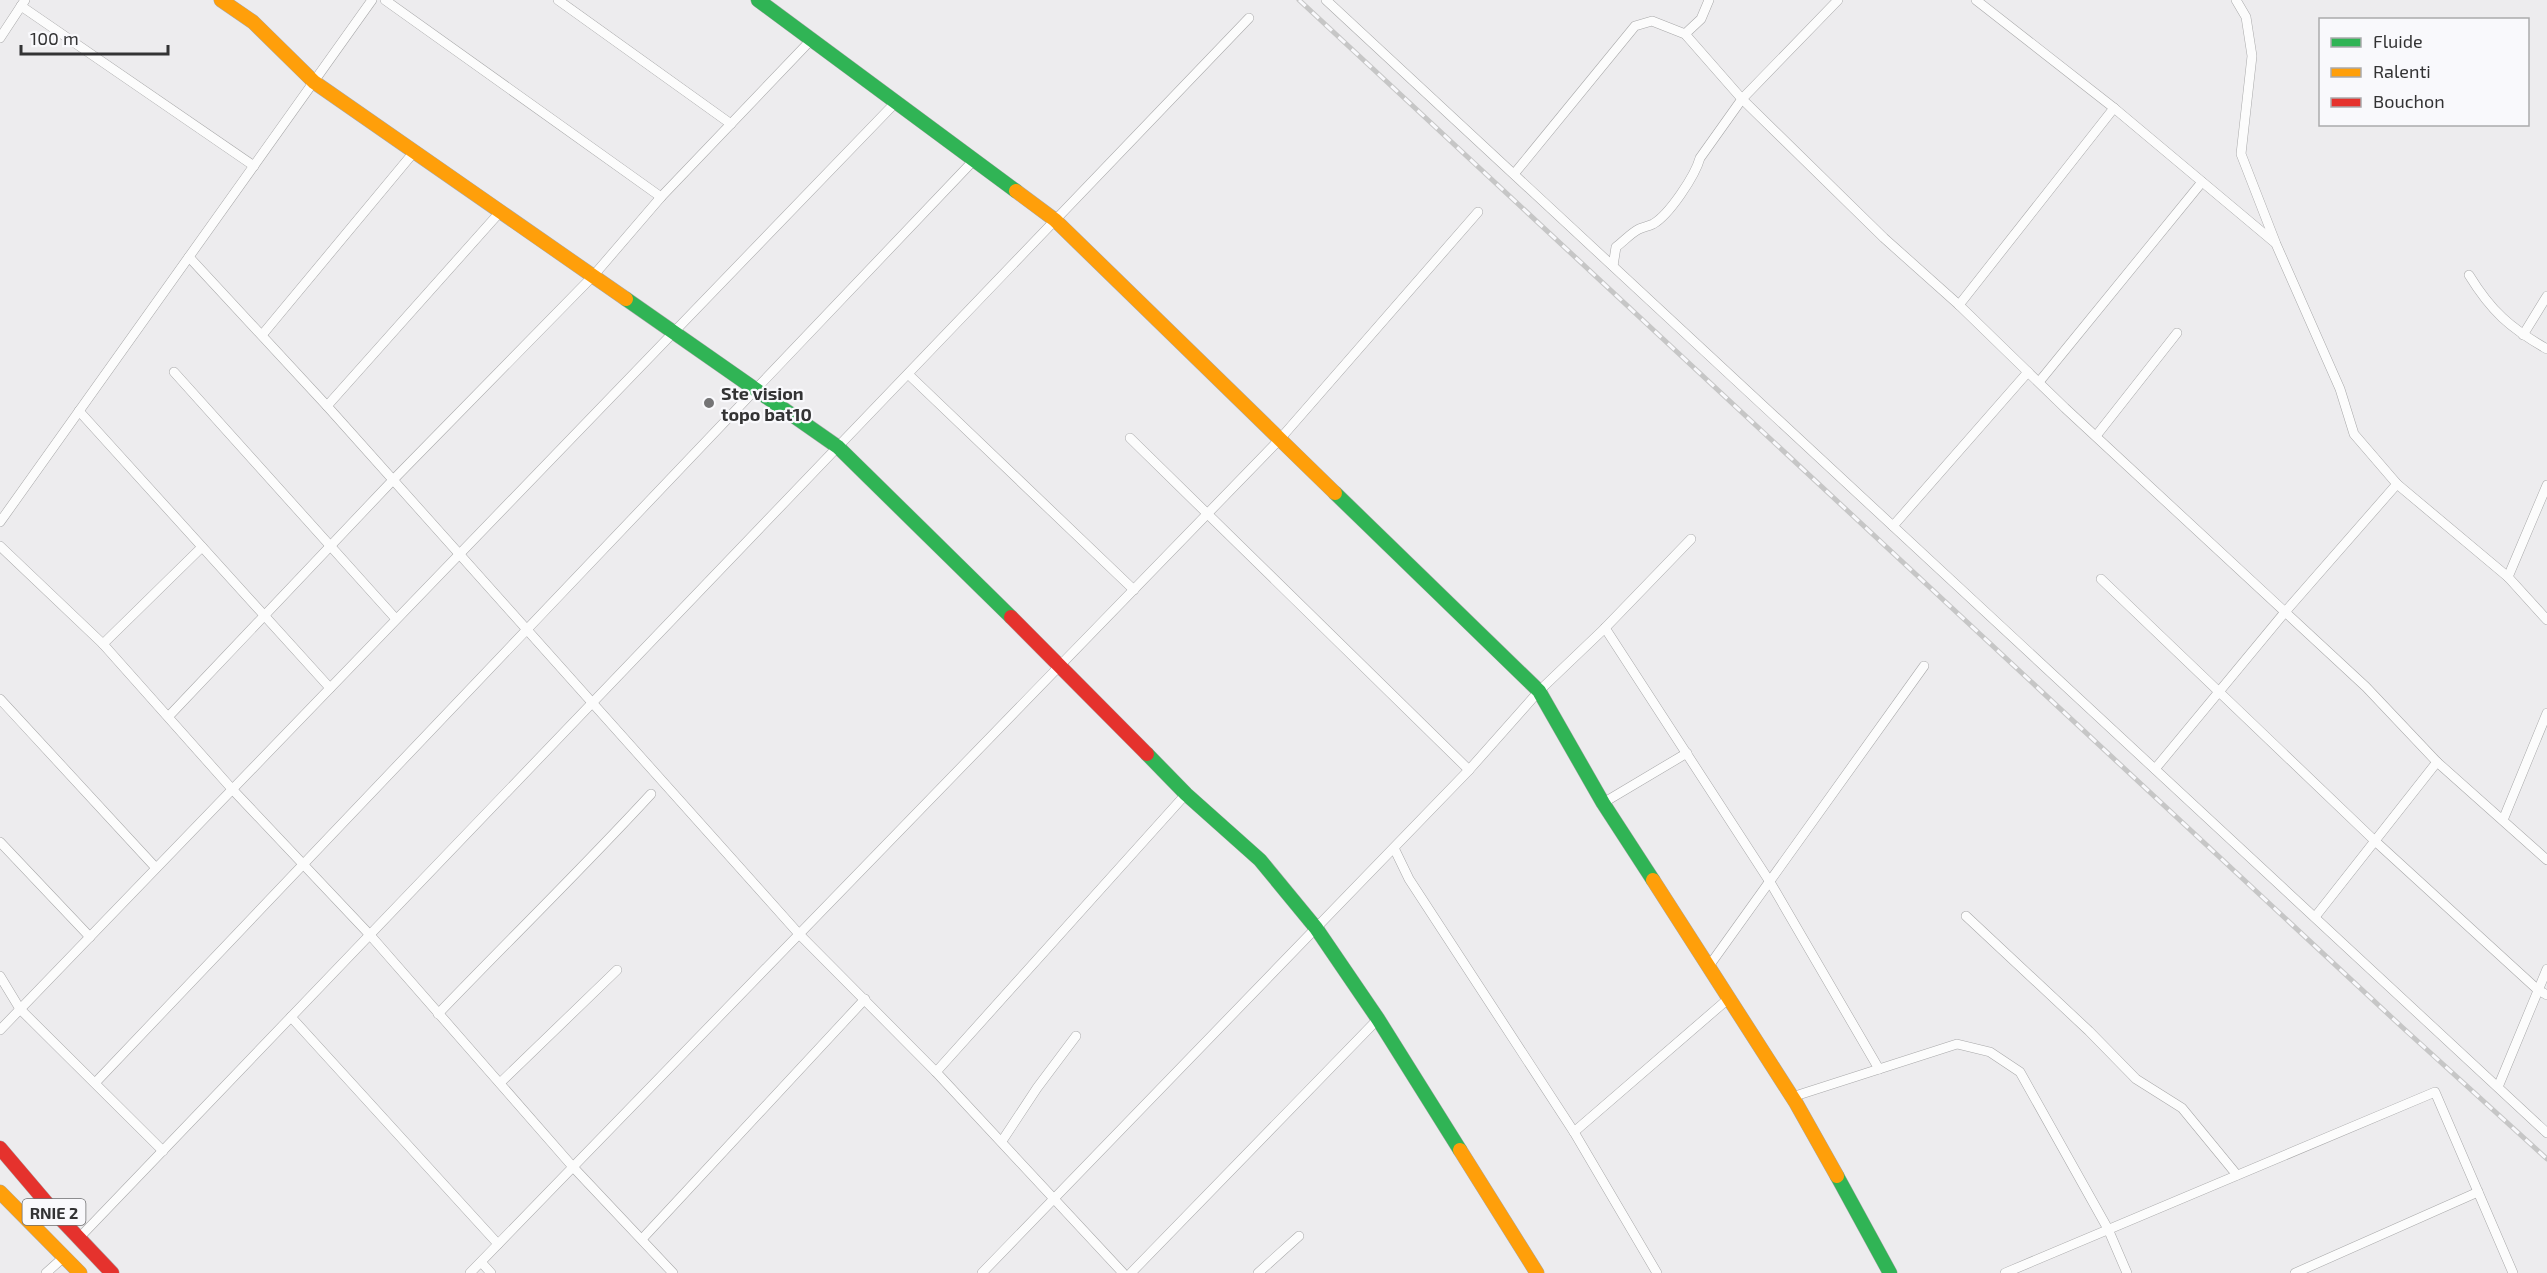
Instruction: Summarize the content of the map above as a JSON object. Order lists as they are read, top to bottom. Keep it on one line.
{"streets":{"street":["RNIE 2"]},"places":["Ste vision topo bat10"],"legend":["Fluide","Ralenti","Bouchon"],"scale_bar":"100 m"}
